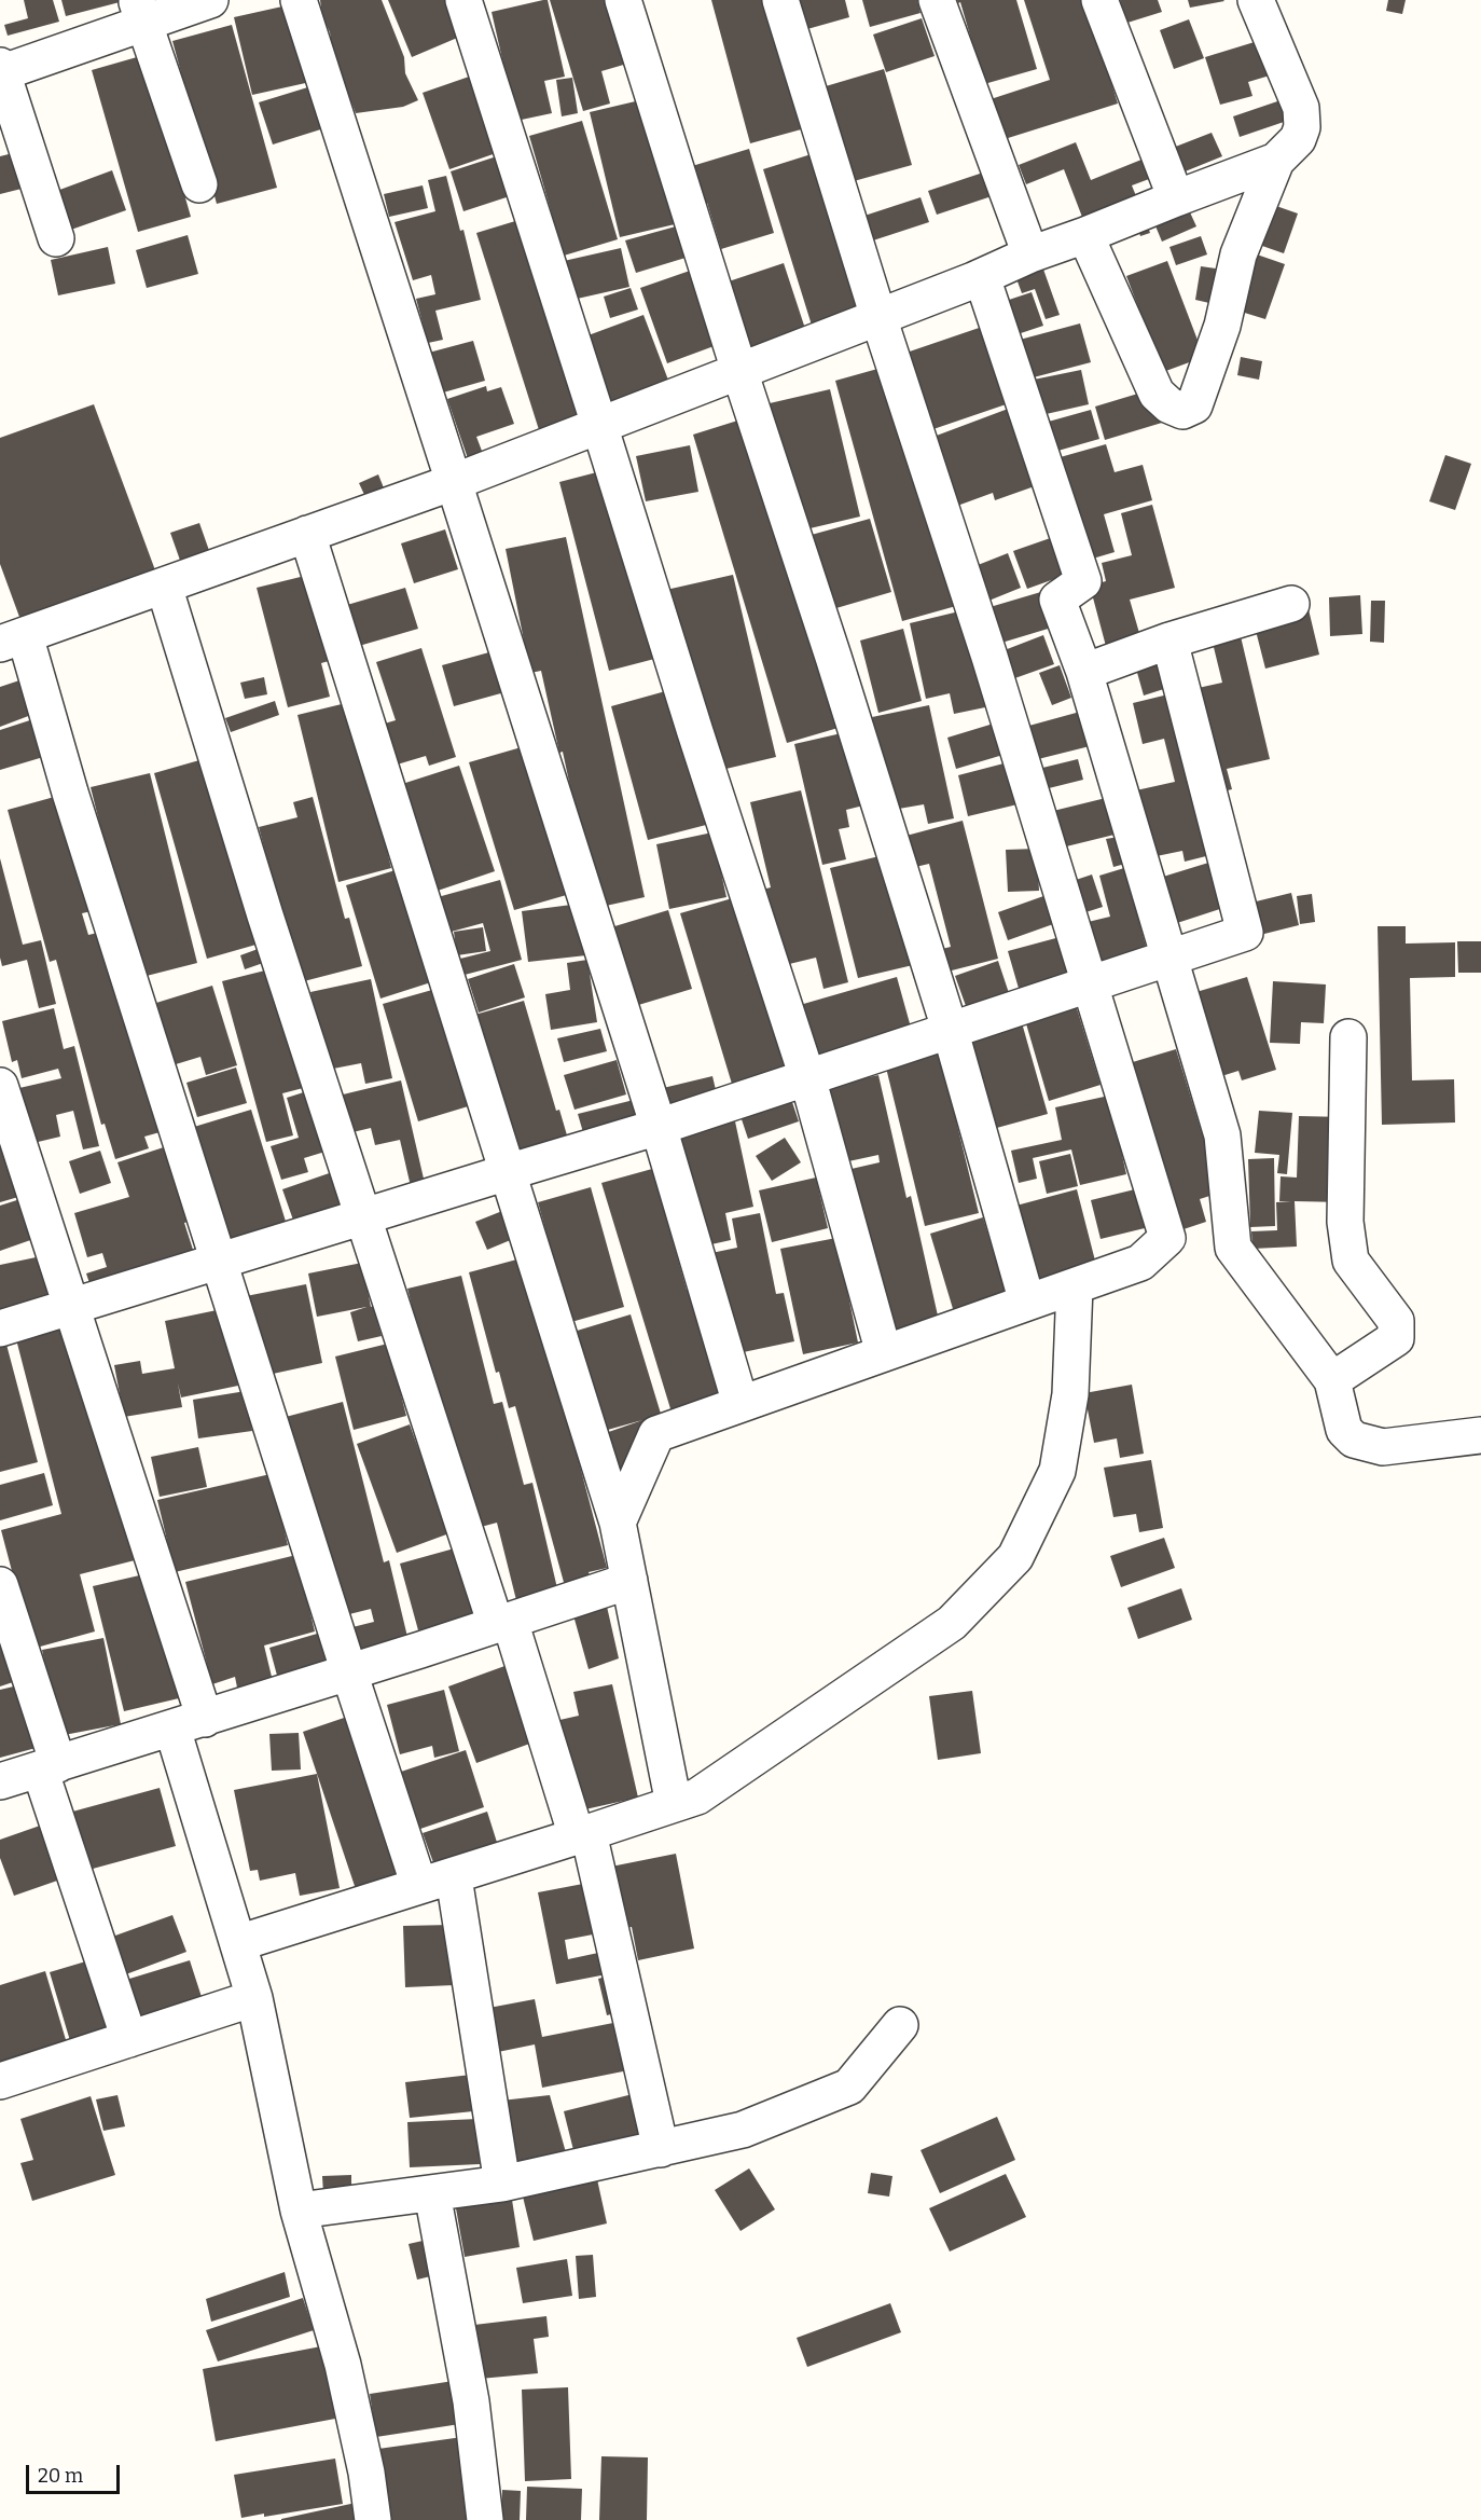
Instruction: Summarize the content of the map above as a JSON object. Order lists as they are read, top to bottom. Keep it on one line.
{"scale_bar":"20 m"}
